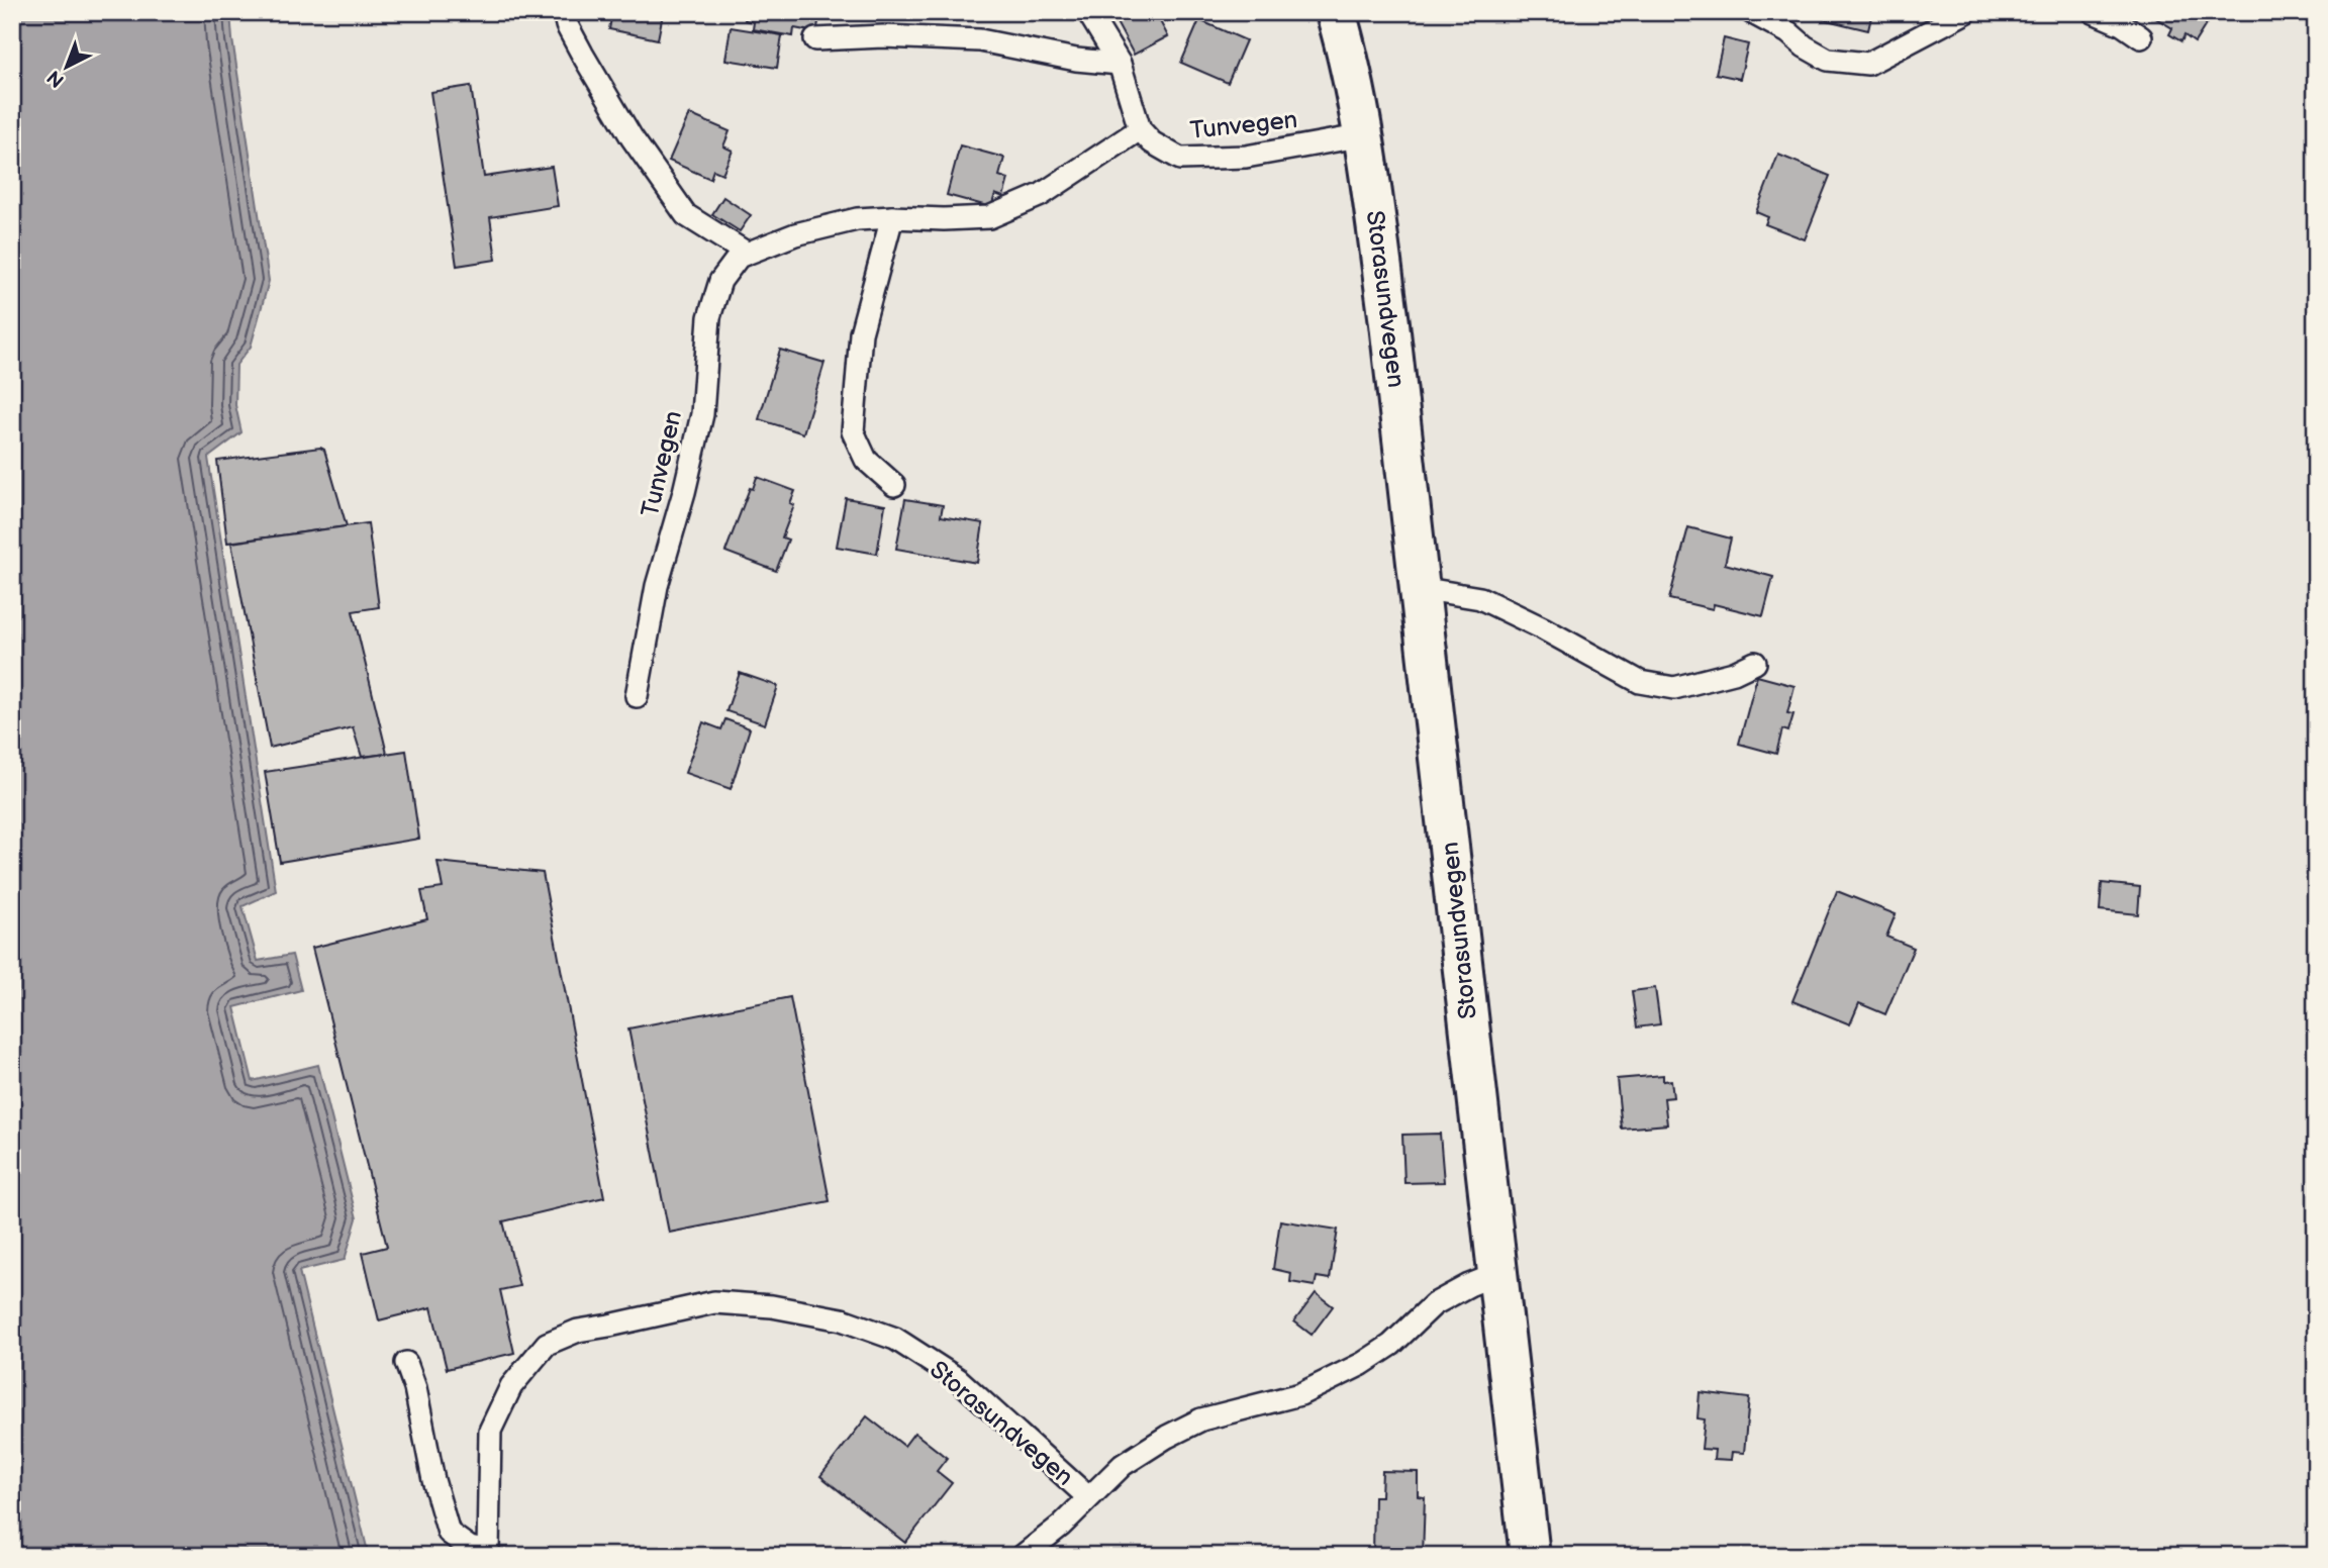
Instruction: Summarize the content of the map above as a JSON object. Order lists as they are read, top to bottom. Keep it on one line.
{"streets":{"main road":["Storasundvegen"],"lane":["Tunvegen"]},"crossings":[["Tunvegen","Storasundvegen"]],"north":"bottom left"}
